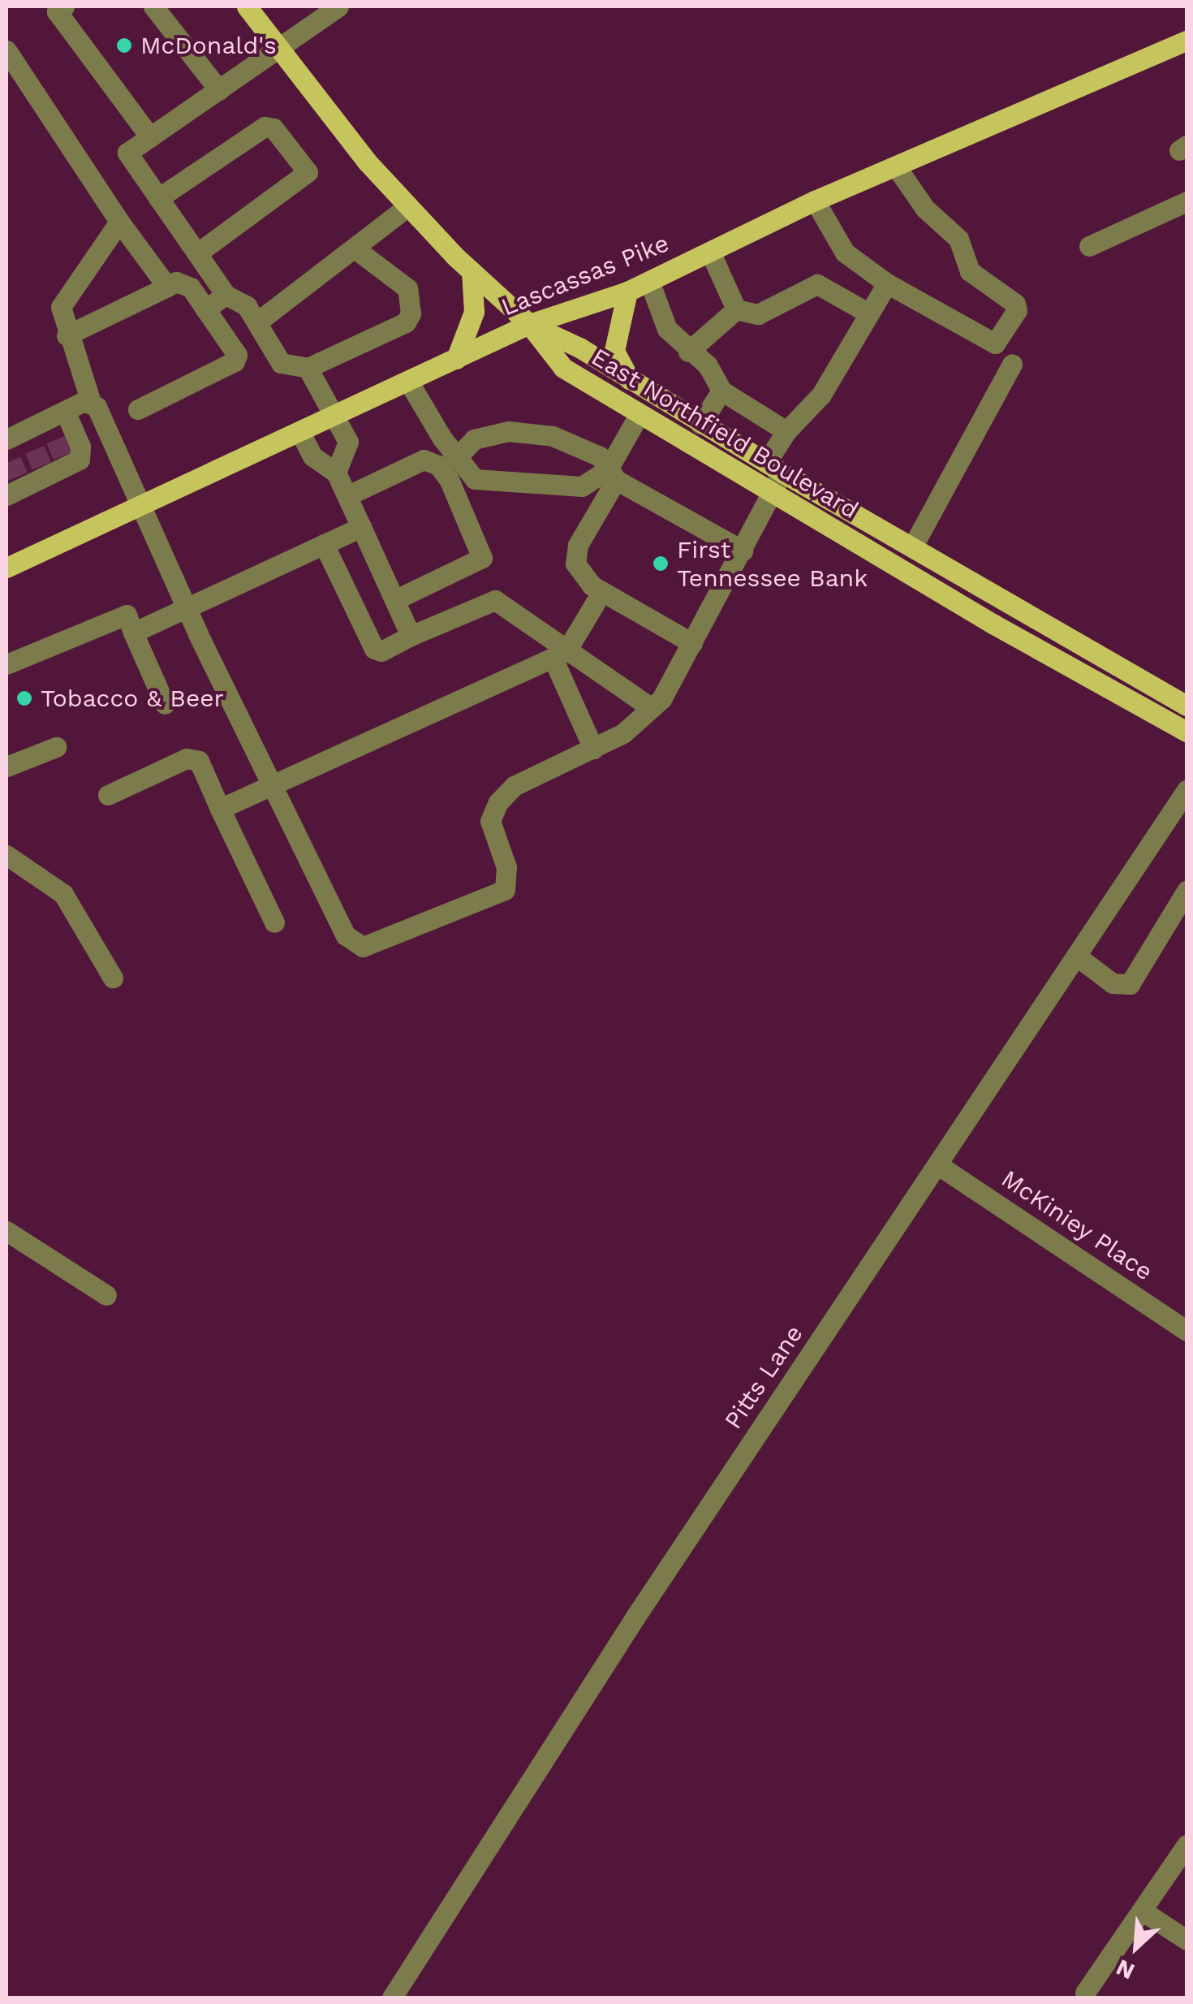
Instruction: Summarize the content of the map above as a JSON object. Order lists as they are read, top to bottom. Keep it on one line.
{"streets":{"main road":["Lascassas Pike","East Northfield Boulevard"],"street":["McKiniey Place","Pitts Lane"]},"crossings":[["Lascassas Pike","East Northfield Boulevard"],["McKiniey Place","Pitts Lane"]],"places":["McDonald's","First Tennessee Bank","Tobacco & Beer"],"north":"bottom left"}
